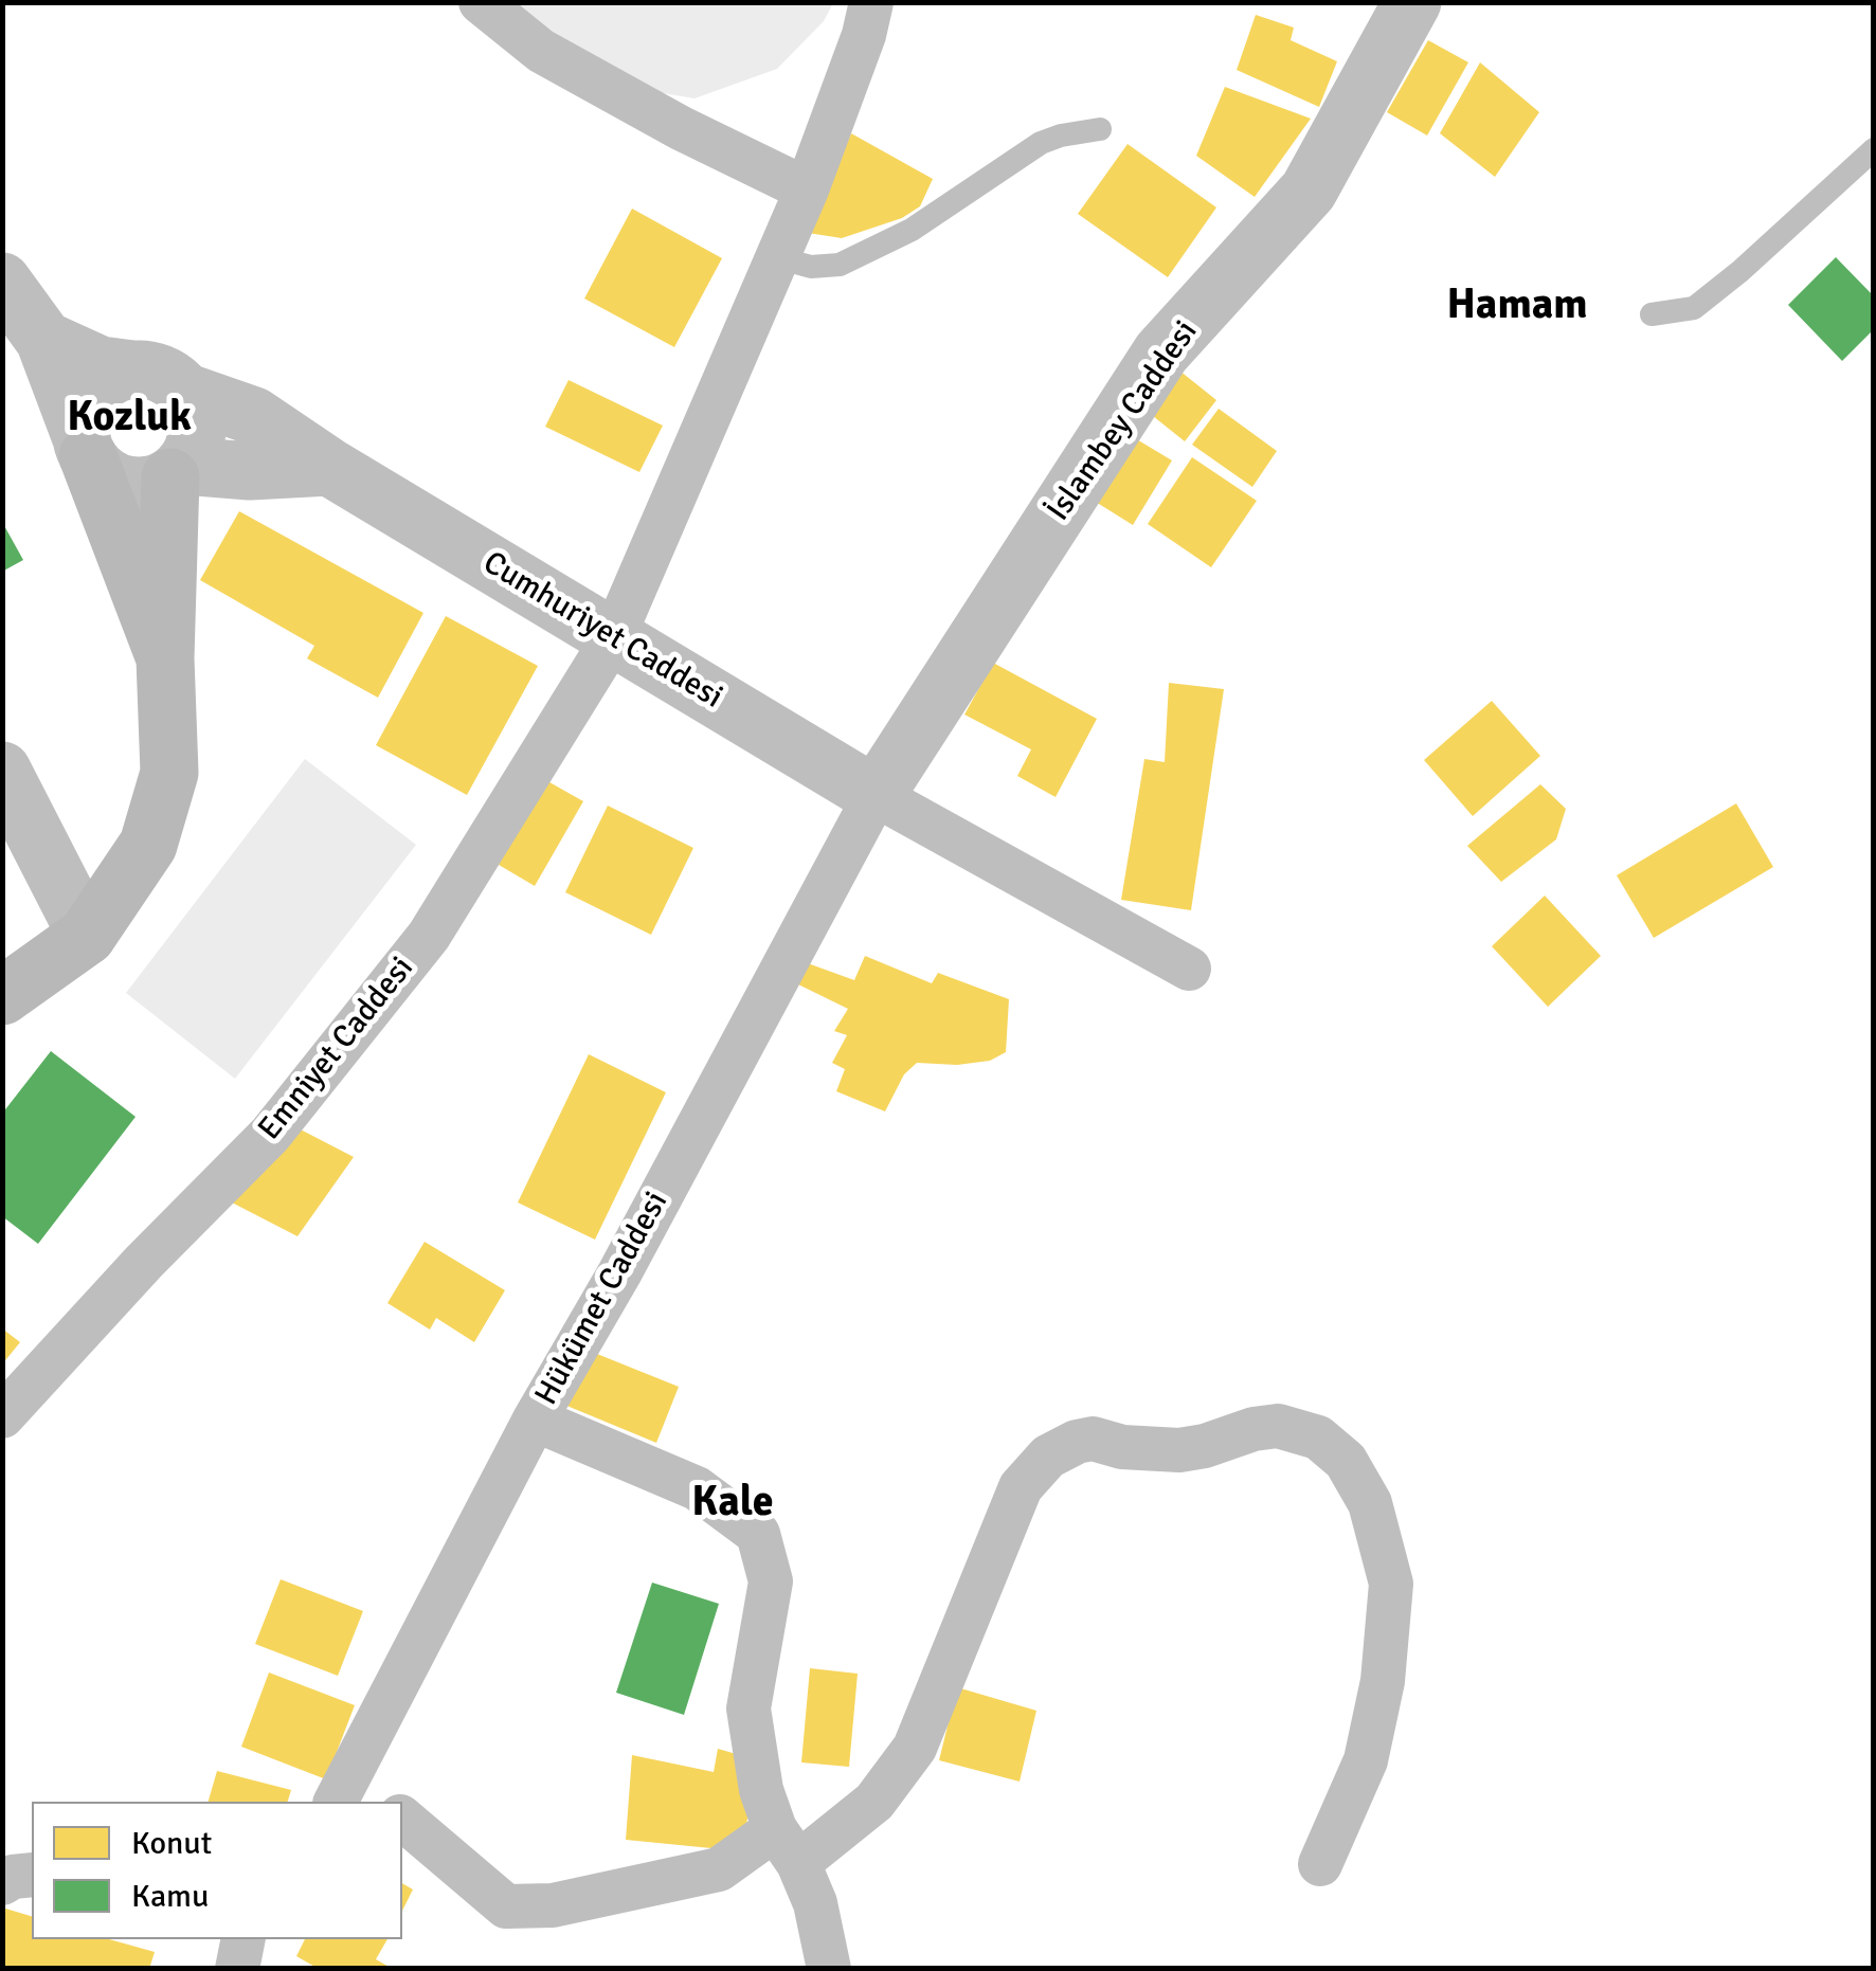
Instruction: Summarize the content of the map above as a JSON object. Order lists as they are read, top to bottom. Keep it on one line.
{"streets":{"street":["İslambey Caddesi","Cumhuriyet Caddesi","Emniyet Caddesi","Hükümet Caddesi"]},"crossings":[["İslambey Caddesi","Cumhuriyet Caddesi"],["İslambey Caddesi","Hükümet Caddesi"],["Cumhuriyet Caddesi","Emniyet Caddesi"],["Cumhuriyet Caddesi","Hükümet Caddesi"]],"districts":["Hamam","Kozluk","Kale"],"legend":["Konut","Kamu"]}
